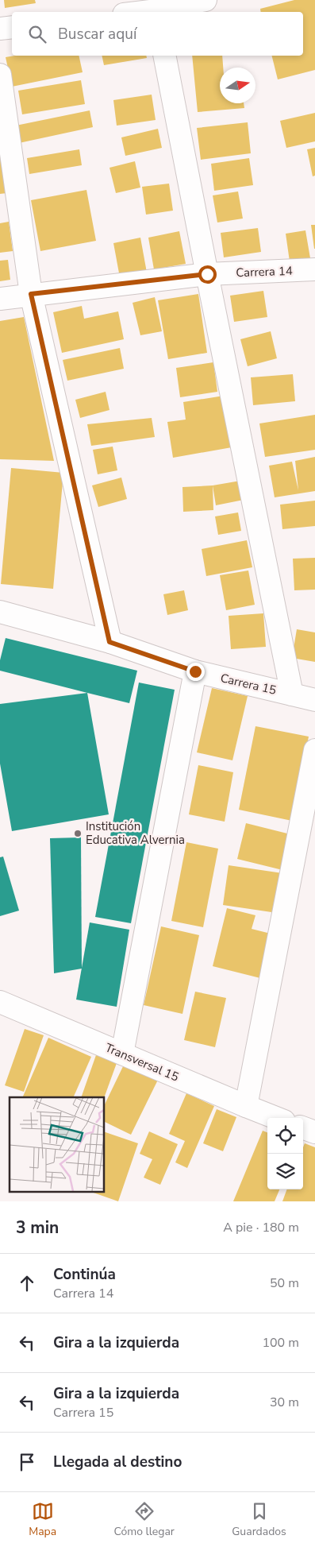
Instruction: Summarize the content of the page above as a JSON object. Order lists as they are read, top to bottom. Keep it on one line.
{"streets":{"street":["Carrera 14","Carrera 15","Transversal 15"]},"places":["Institución Educativa Alvernia"],"north":"right","page":{"search":"Buscar aquí","heading":["3 min","A pie · 180 m"],"list":[["Continúa","Carrera 14","50 m"],["Gira a la izquierda","100 m"],["Gira a la izquierda","Carrera 15","30 m"],"Llegada al destino"],"nav":["Mapa","Cómo llegar","Guardados"]}}
